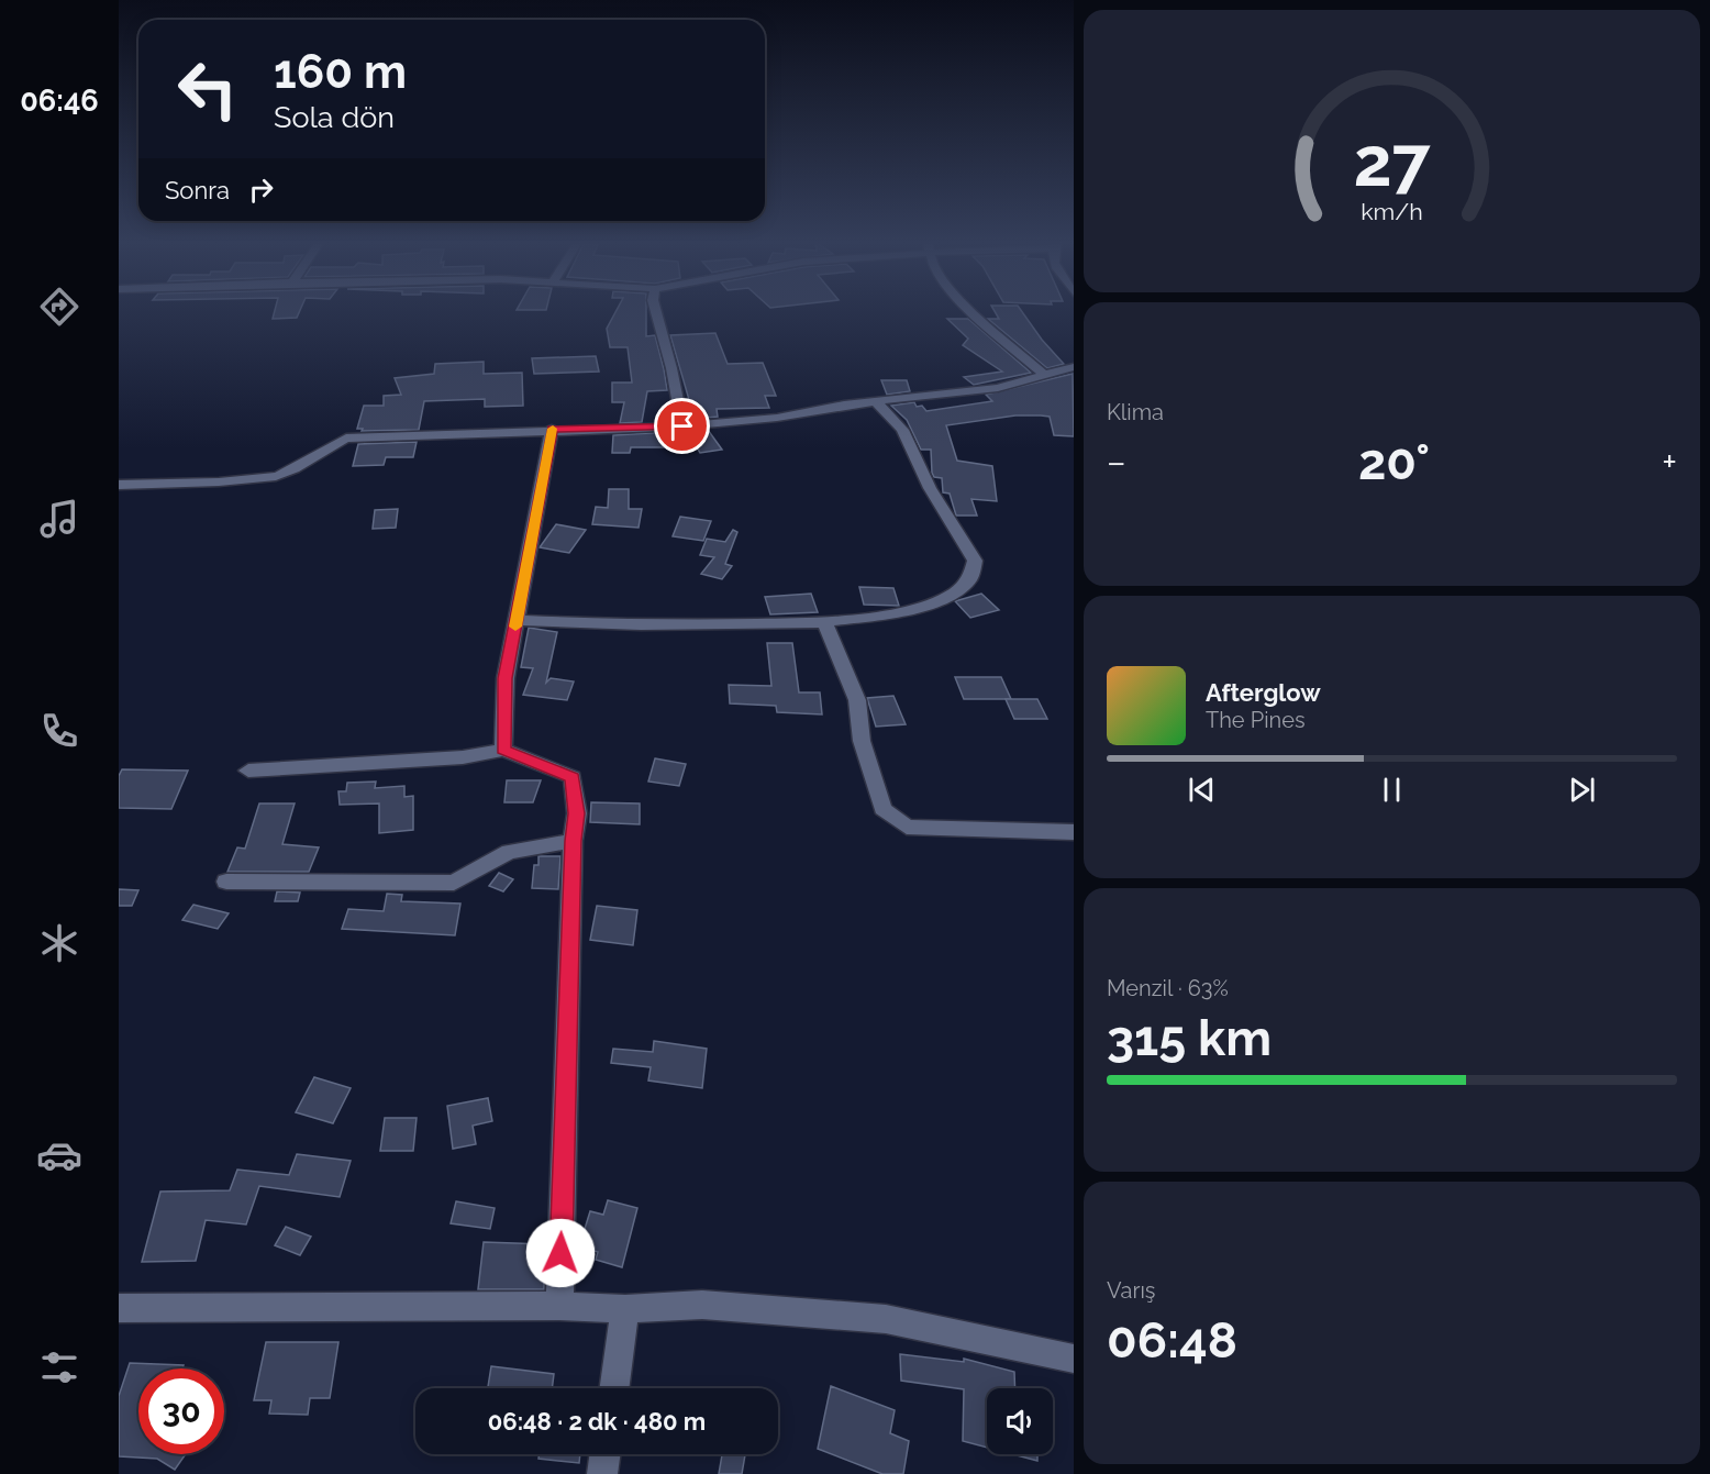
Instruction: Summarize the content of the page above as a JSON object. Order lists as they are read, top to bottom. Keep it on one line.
{"page":{"tabs":"06:46","turn":["160 m","Sola dön"],"then":"Sonra","tile":["Klima",["Menzil · 63%","315 km"],["Varış","06:48"]],"heat":["−","20°","+"],"song":["Afterglow","The Pines"],"limit":"30","trip":"06:48 · 2 dk · 480 m","gauge":["27","km/h"]}}
